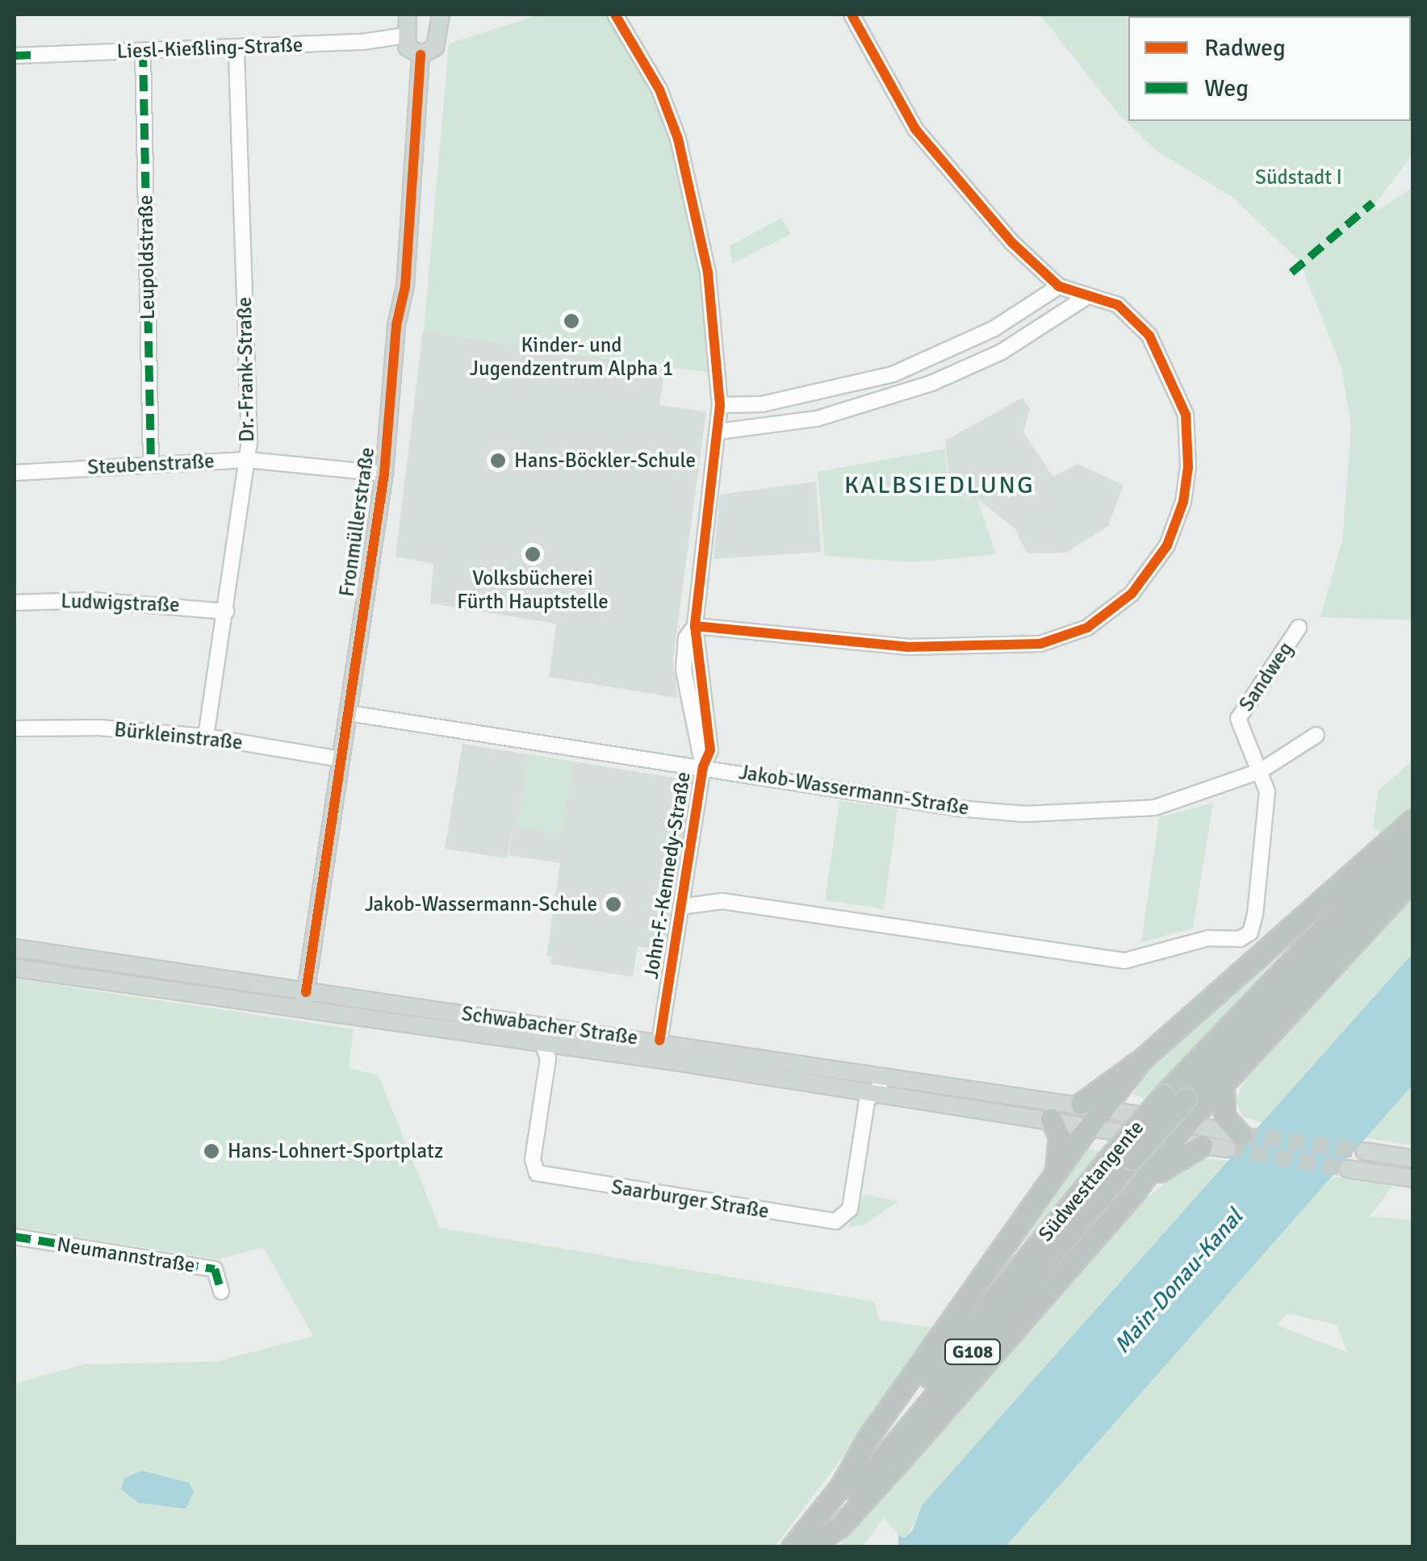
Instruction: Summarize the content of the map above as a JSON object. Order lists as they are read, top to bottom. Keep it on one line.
{"streets":{"highway":["Südwesttangente","G108"],"main road":["Fronmüllerstraße","Schwabacher Straße"],"street":["Liesl-Kießling-Straße","Leupoldstraße","Dr.-Frank-Straße","Steubenstraße","Ludwigstraße","Sandweg","Bürkleinstraße","Jakob-Wassermann-Straße","John-F.-Kennedy-Straße","Saarburger Straße","Neumannstraße"]},"crossings":[["Liesl-Kießling-Straße","Leupoldstraße"],["Liesl-Kießling-Straße","Dr.-Frank-Straße"],["Leupoldstraße","Steubenstraße"],["Dr.-Frank-Straße","Steubenstraße"],["Dr.-Frank-Straße","Ludwigstraße"],["Dr.-Frank-Straße","Bürkleinstraße"],["Steubenstraße","Fronmüllerstraße"],["Fronmüllerstraße","Bürkleinstraße"],["Fronmüllerstraße","Jakob-Wassermann-Straße"],["Fronmüllerstraße","Schwabacher Straße"],["Sandweg","Jakob-Wassermann-Straße"],["Jakob-Wassermann-Straße","John-F.-Kennedy-Straße"],["John-F.-Kennedy-Straße","Schwabacher Straße"],["Schwabacher Straße","Saarburger Straße"]],"districts":["KALBSIEDLUNG"],"water":["Main-Donau-Kanal"],"parks":["Südstadt I"],"places":["Kinder- und Jugendzentrum Alpha 1","Hans-Böckler-Schule","Volksbücherei Fürth Hauptstelle","Jakob-Wassermann-Schule","Hans-Lohnert-Sportplatz"],"legend":["Radweg","Weg"]}
